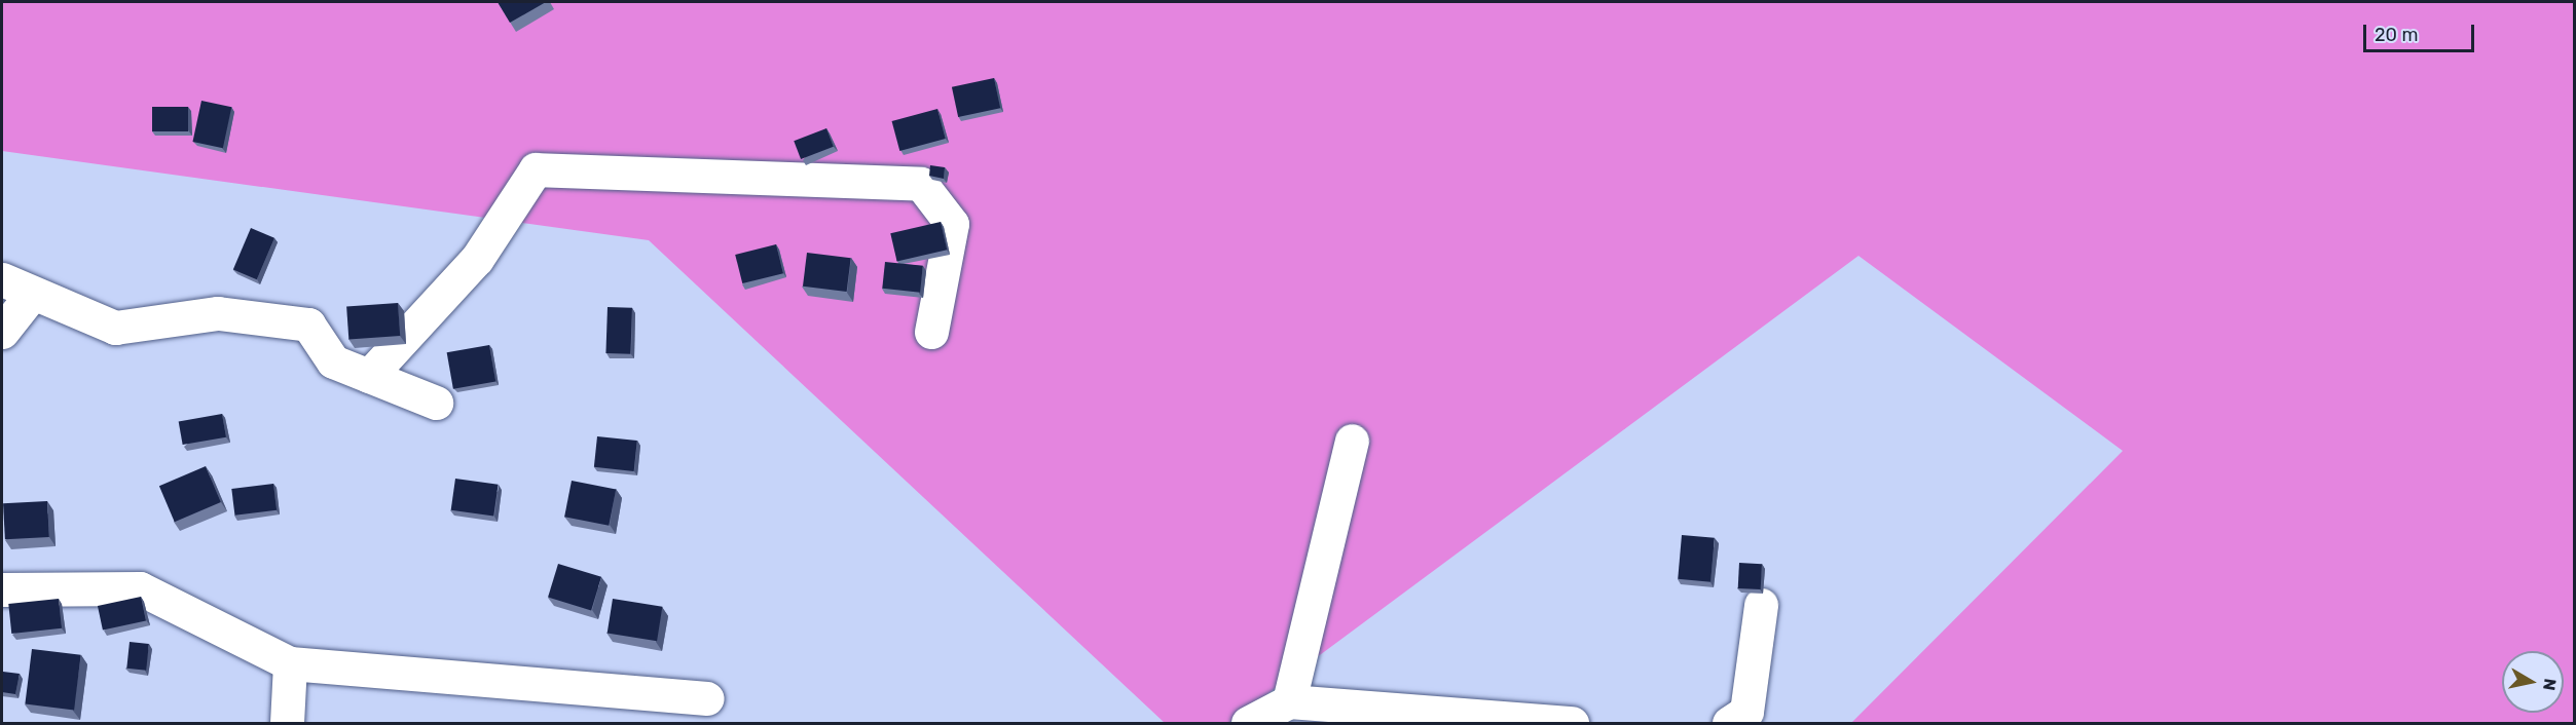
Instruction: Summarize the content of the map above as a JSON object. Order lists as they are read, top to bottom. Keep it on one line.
{"scale_bar":"20 m","north":"right"}
